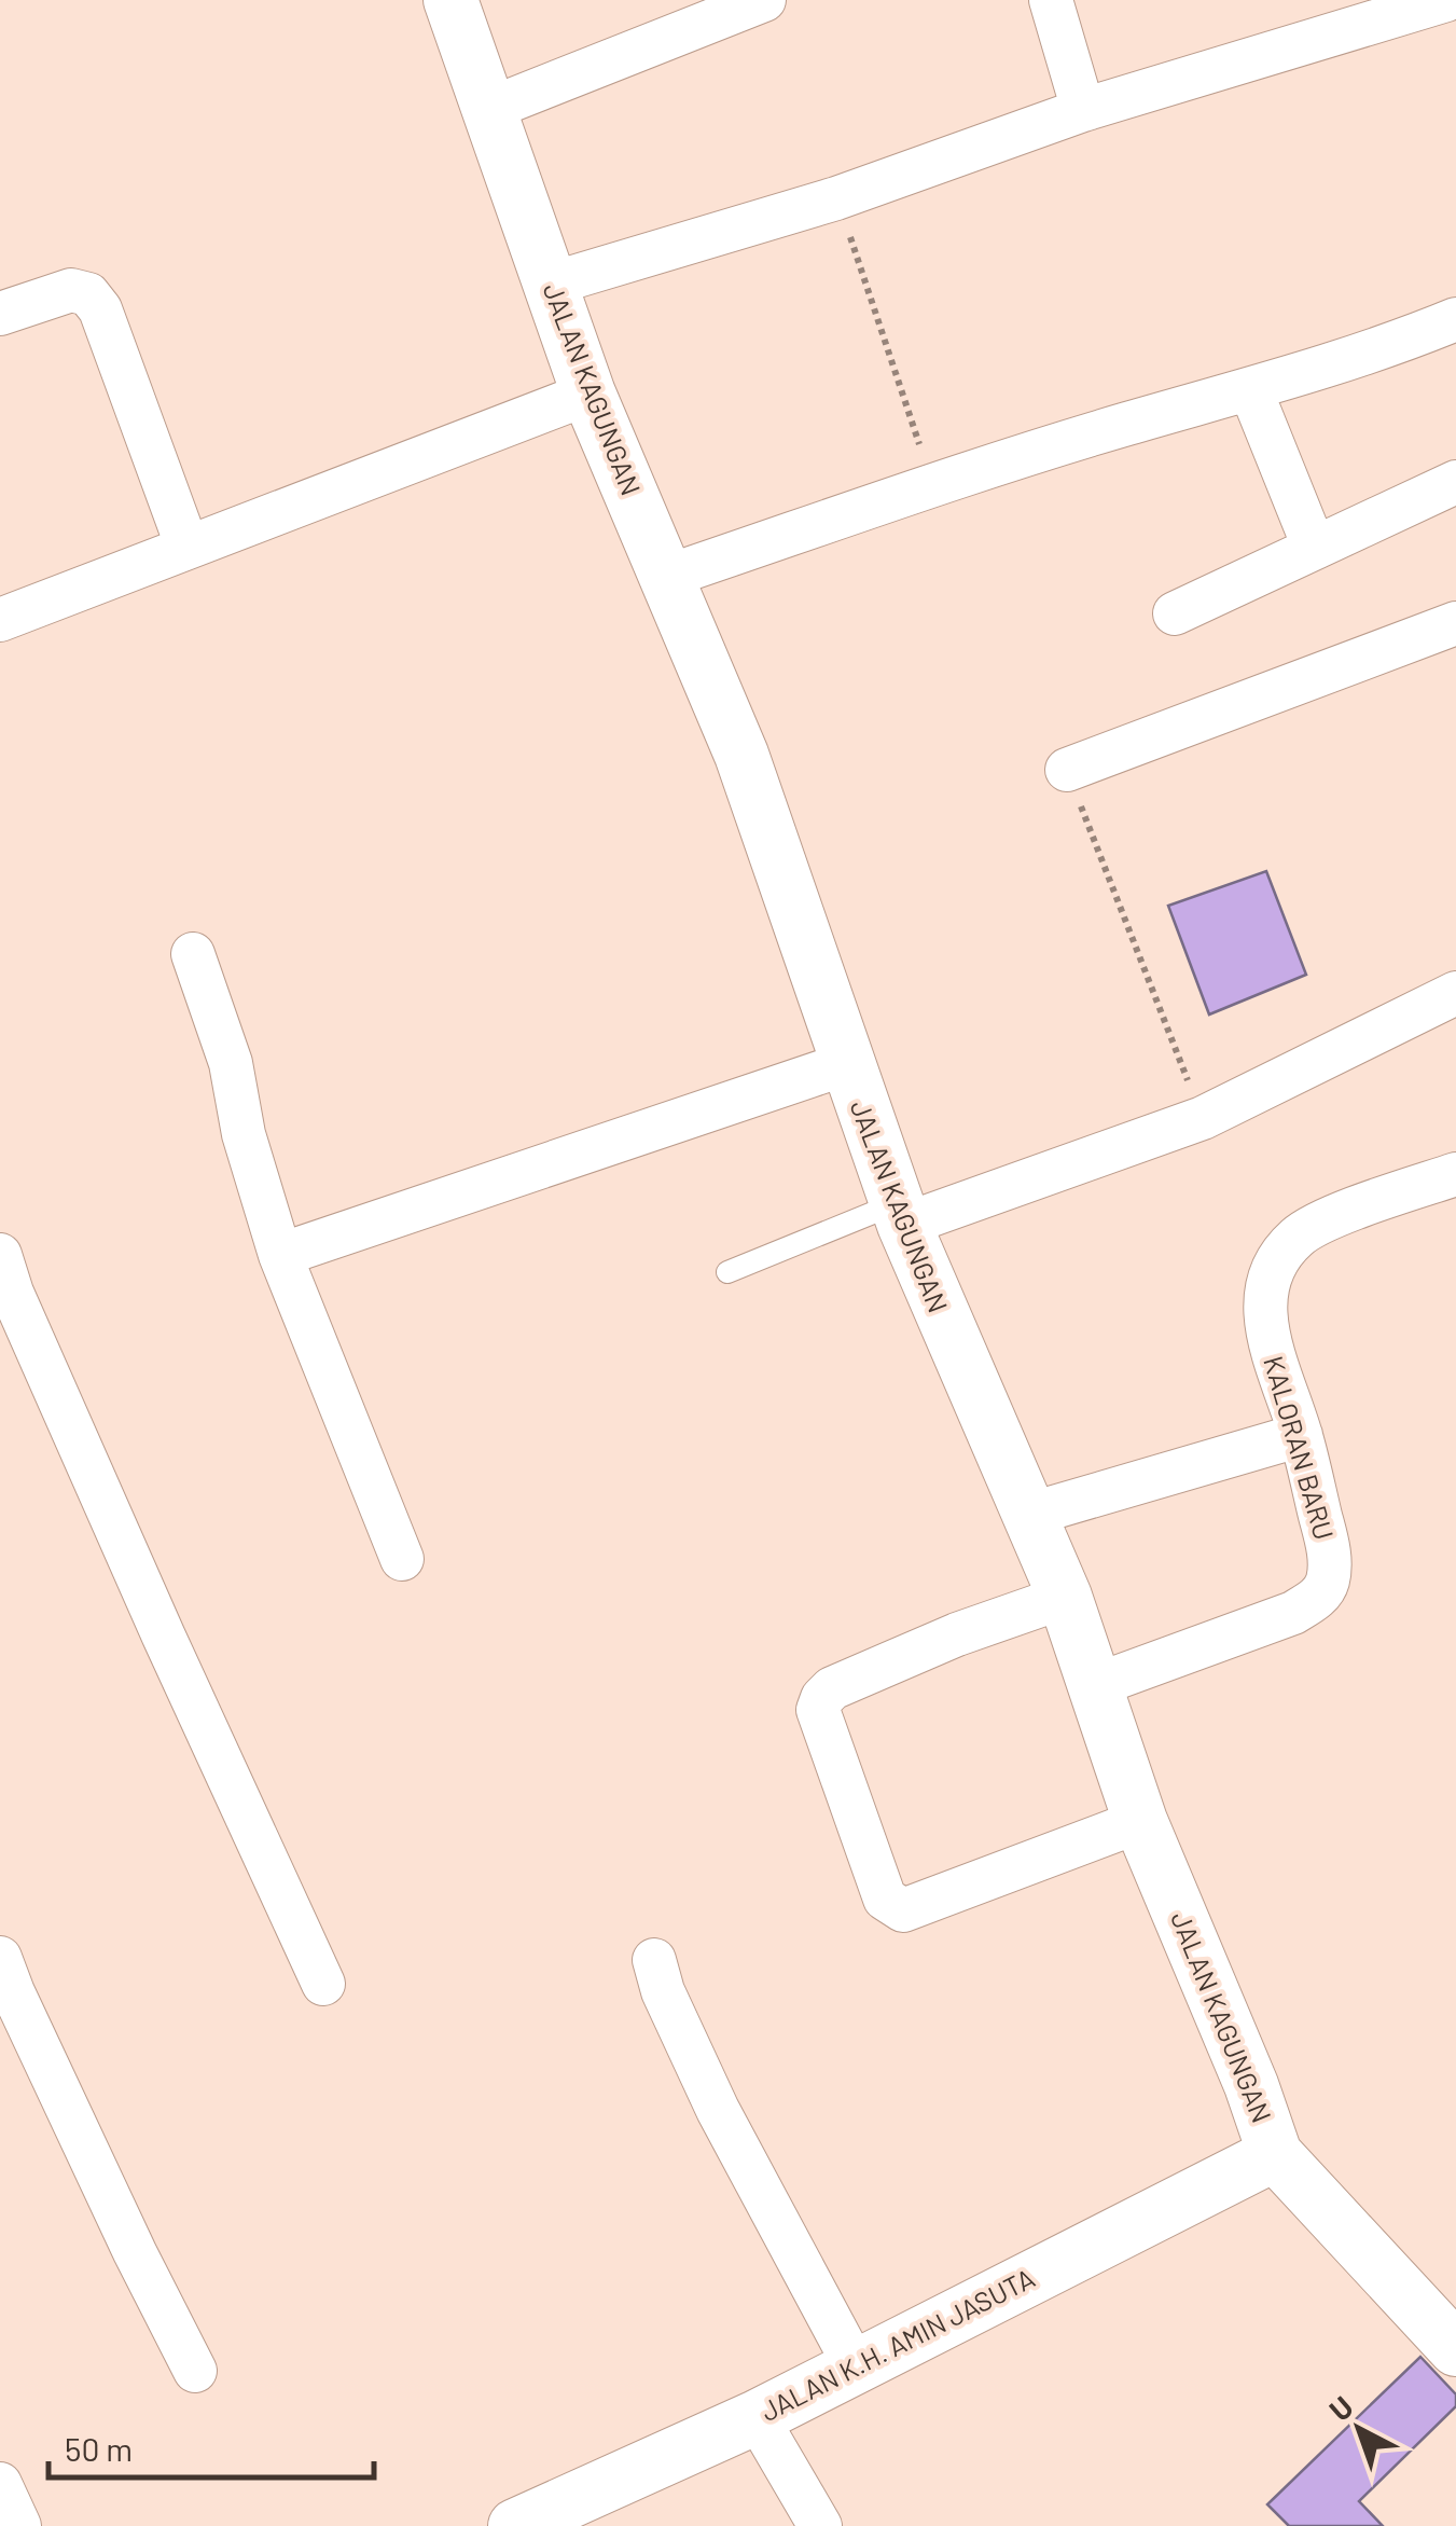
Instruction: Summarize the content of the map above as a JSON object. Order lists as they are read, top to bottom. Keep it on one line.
{"streets":{"street":["JALAN KAGUNGAN","KALORAN BARU","JALAN K.H. AMIN JASUTA"]},"crossings":[["JALAN KAGUNGAN","KALORAN BARU"],["JALAN KAGUNGAN","JALAN K.H. AMIN JASUTA"]],"scale_bar":"50 m","north":"top left"}
